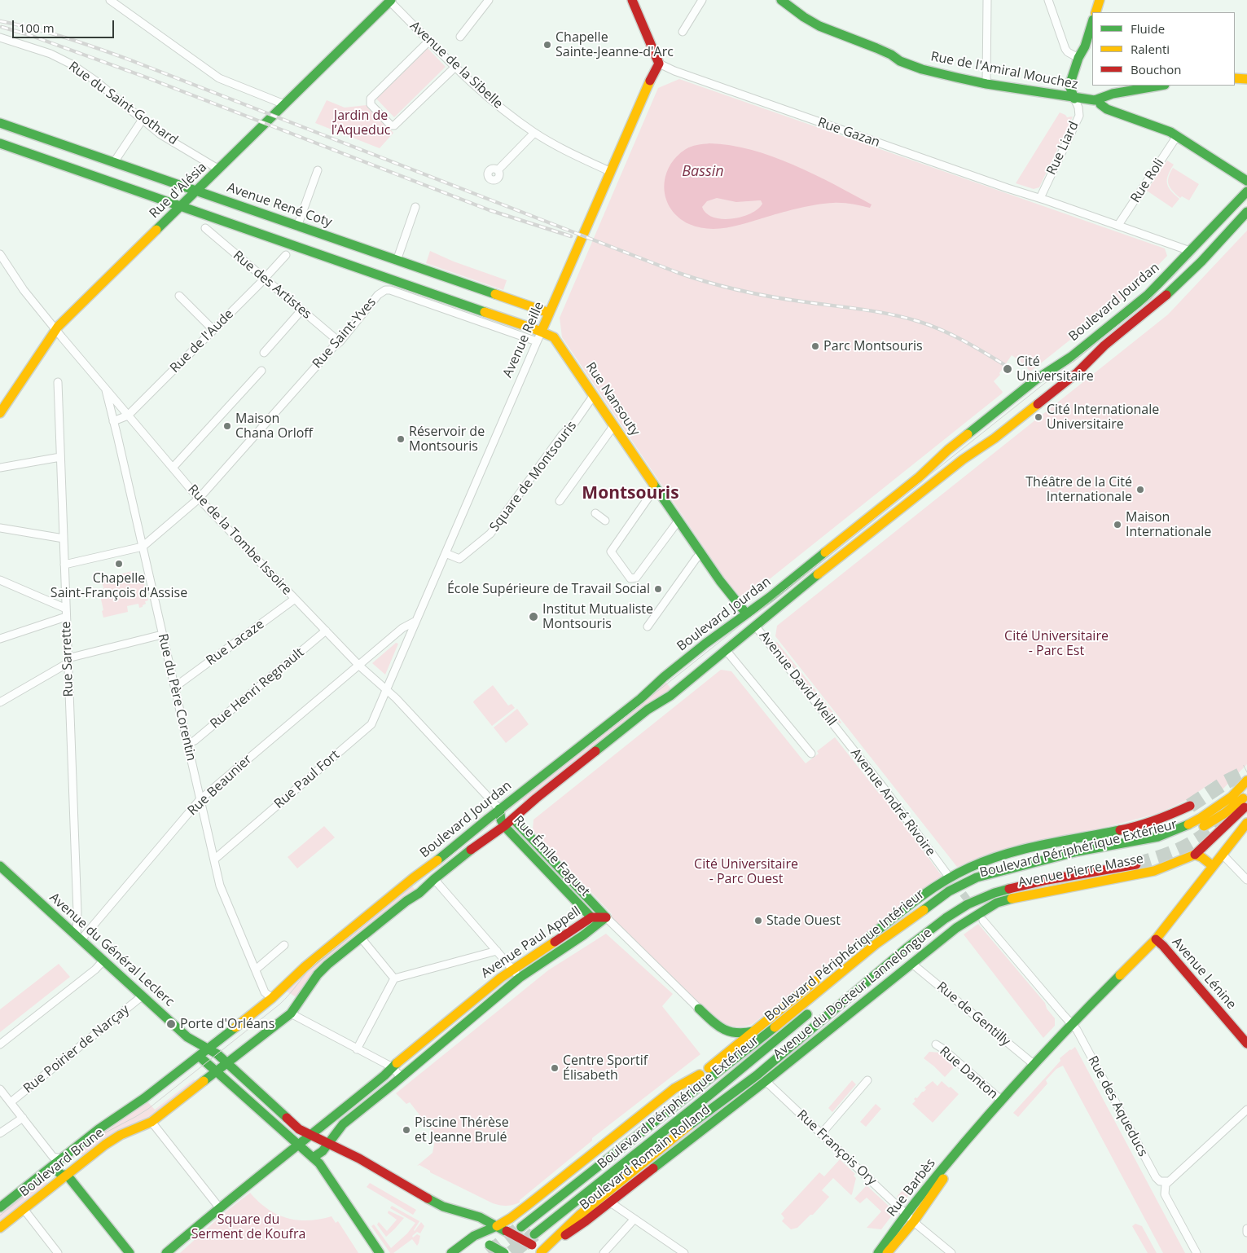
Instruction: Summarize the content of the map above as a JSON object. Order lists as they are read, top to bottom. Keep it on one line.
{"streets":{"main road":["Rue de l'Amiral Mouchez","Rue d'Alésia","Avenue René Coty","Boulevard Jourdan","Avenue Reille","Rue Nansouty","Boulevard Périphérique Extérieur","Rue Émile Faguet","Avenue Pierre Masse","Avenue Paul Appell","Avenue du Général Leclerc","Boulevard Périphérique Intérieur","Avenue Lénine","Avenue du Docteur Lannelongue","Boulevard Romain Rolland","Boulevard Brune","Rue Barbès"],"street":["Avenue de la Sibelle","Rue du Saint-Gothard","Rue Gazan","Rue Liard","Rue Roli","Rue des Artistes","Rue Saint-Yves","Rue de l'Aude","Square de Montsouris","Rue de la Tombe Issoire","Rue Lacaze","Rue Sarrette","Avenue David Weill","Rue Henri Regnault","Rue du Père Corentin","Rue Paul Fort","Rue Beaunier","Avenue André Rivoire","Rue de Gentilly","Rue Poirier de Narçay","Rue Danton","Rue des Aqueducs","Rue François Ory"]},"crossings":[["Avenue de la Sibelle","Rue d'Alésia"],["Avenue de la Sibelle","Avenue Reille"],["Rue de l'Amiral Mouchez","Rue Liard"],["Rue du Saint-Gothard","Rue d'Alésia"],["Rue Gazan","Rue Liard"],["Rue Gazan","Rue Roli"],["Rue Gazan","Boulevard Jourdan"],["Rue Gazan","Avenue Reille"],["Rue d'Alésia","Avenue René Coty"],["Rue d'Alésia","Rue de la Tombe Issoire"],["Avenue René Coty","Avenue Reille"],["Rue des Artistes","Rue Saint-Yves"],["Rue des Artistes","Rue de l'Aude"],["Boulevard Jourdan","Rue Nansouty"],["Boulevard Jourdan","Rue de la Tombe Issoire"],["Boulevard Jourdan","Avenue David Weill"],["Boulevard Jourdan","Rue du Père Corentin"],["Boulevard Jourdan","Rue Émile Faguet"],["Boulevard Jourdan","Avenue du Général Leclerc"],["Boulevard Jourdan","Boulevard Brune"],["Rue Saint-Yves","Avenue Reille"],["Rue Saint-Yves","Rue de la Tombe Issoire"],["Rue Saint-Yves","Rue du Père Corentin"],["Avenue Reille","Rue Nansouty"],["Avenue Reille","Square de Montsouris"],["Avenue Reille","Rue de la Tombe Issoire"],["Avenue Reille","Rue Paul Fort"],["Avenue Reille","Rue Beaunier"],["Rue de l'Aude","Rue de la Tombe Issoire"],["Rue de l'Aude","Rue du Père Corentin"],["Rue Nansouty","Square de Montsouris"],["Rue de la Tombe Issoire","Rue Lacaze"],["Rue de la Tombe Issoire","Rue Henri Regnault"],["Rue de la Tombe Issoire","Rue du Père Corentin"],["Rue de la Tombe Issoire","Rue Paul Fort"],["Rue de la Tombe Issoire","Rue Beaunier"],["Rue de la Tombe Issoire","Rue Émile Faguet"],["Rue Lacaze","Rue du Père Corentin"],["Rue Sarrette","Rue Beaunier"],["Rue Sarrette","Avenue du Général Leclerc"],["Avenue David Weill","Avenue André Rivoire"],["Rue Henri Regnault","Rue du Père Corentin"],["Rue du Père Corentin","Rue Paul Fort"],["Rue du Père Corentin","Rue Beaunier"],["Rue Beaunier","Avenue du Général Leclerc"],["Rue Émile Faguet","Avenue Paul Appell"],["Avenue Pierre Masse","Avenue du Docteur Lannelongue"],["Avenue du Général Leclerc","Rue Poirier de Narçay"],["Avenue du Général Leclerc","Boulevard Brune"],["Avenue Lénine","Rue Barbès"],["Avenue du Docteur Lannelongue","Rue de Gentilly"],["Avenue du Docteur Lannelongue","Rue François Ory"],["Avenue du Docteur Lannelongue","Boulevard Romain Rolland"],["Rue de Gentilly","Rue Barbès"],["Rue Danton","Rue Barbès"],["Rue des Aqueducs","Rue Barbès"],["Rue François Ory","Boulevard Romain Rolland"],["Rue François Ory","Rue Barbès"]],"districts":["Montsouris"],"water":["Bassin"],"parks":["Jardin de l’Aqueduc","Cité Universitaire - Parc Est","Cité Universitaire - Parc Ouest","Square du Serment de Koufra"],"places":["Chapelle Sainte-Jeanne-d'Arc","Parc Montsouris","Cité Universitaire","Cité Internationale Universitaire","Maison Chana Orloff","Réservoir de Montsouris","Théâtre de la Cité Internationale","Maison Internationale","Chapelle Saint-François d'Assise","École Supérieure de Travail Social","Institut Mutualiste Montsouris","Stade Ouest","Porte d'Orléans","Centre Sportif Élisabeth","Piscine Thérèse et Jeanne Brulé"],"legend":["Fluide","Ralenti","Bouchon"],"scale_bar":"100 m"}
